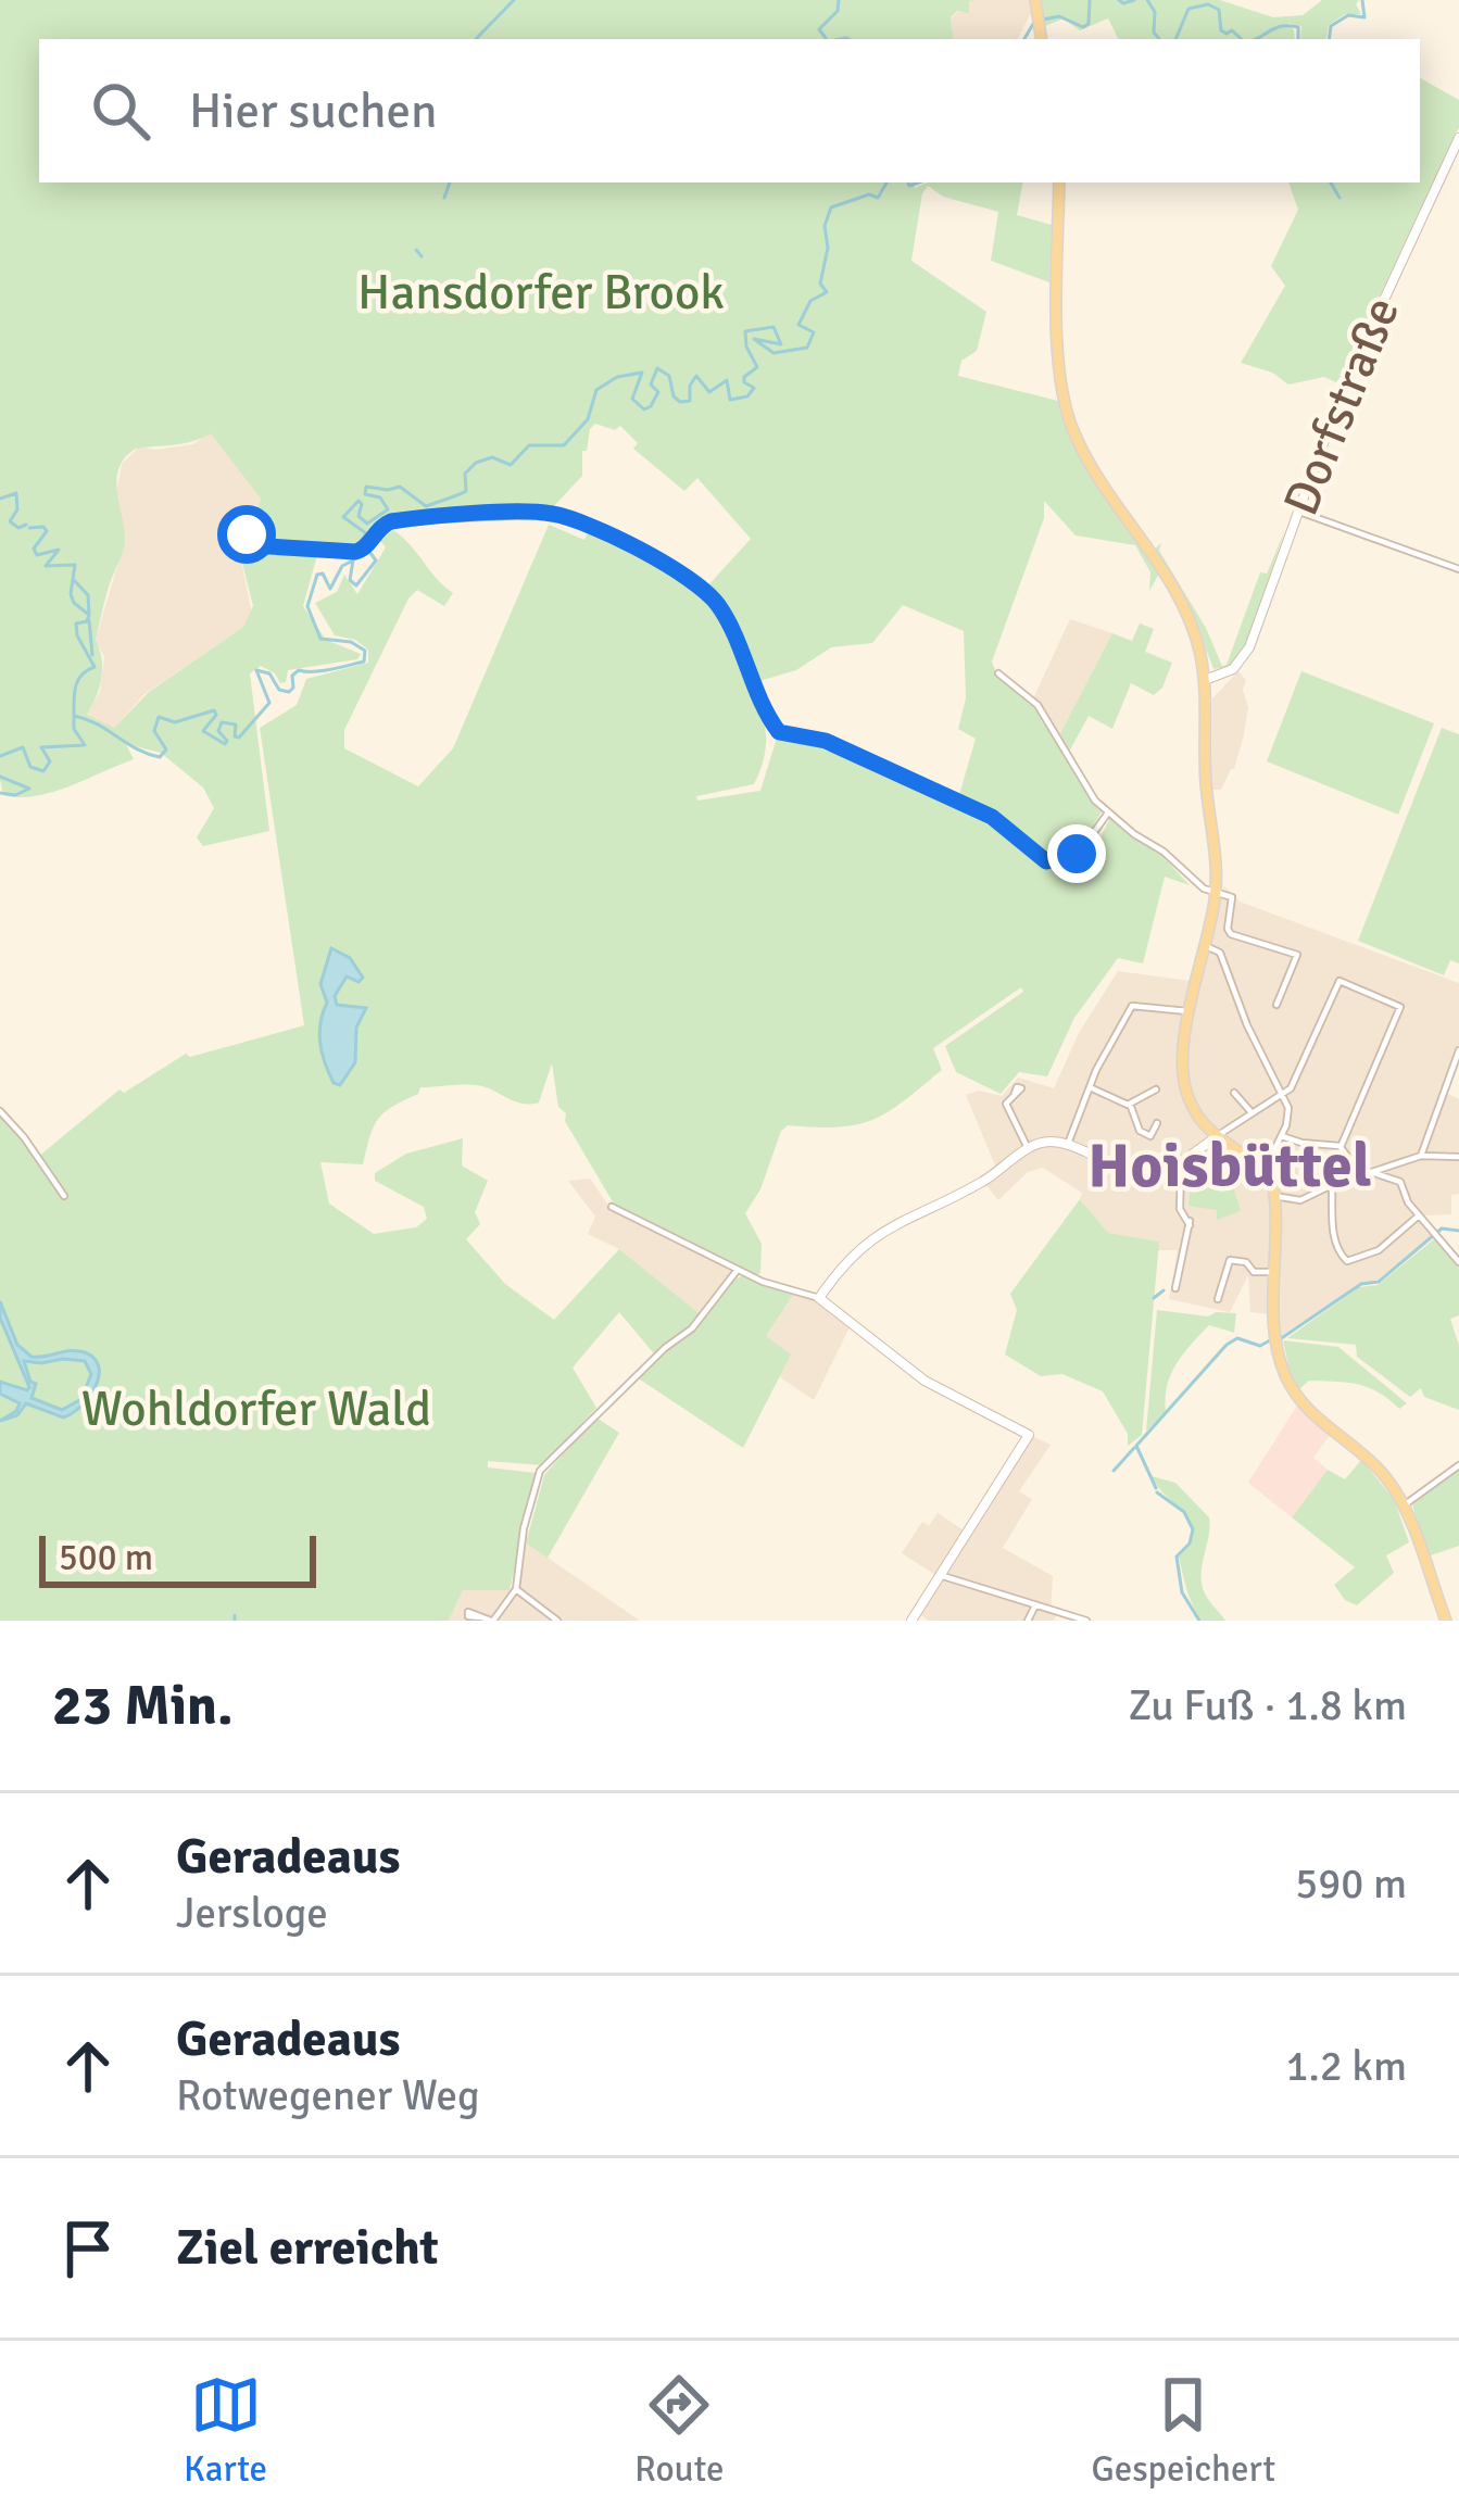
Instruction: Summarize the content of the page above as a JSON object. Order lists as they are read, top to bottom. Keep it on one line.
{"streets":{"street":["Dorfstraße"]},"districts":["Hoisbüttel"],"parks":["Hansdorfer Brook","Wohldorfer Wald"],"scale_bar":"500 m","page":{"search":"Hier suchen","scale":"500 m","heading":["23 Min.","Zu Fuß · 1.8 km"],"list":[["Geradeaus","Jersloge","590 m"],["Geradeaus","Rotwegener Weg","1.2 km"],"Ziel erreicht"],"nav":["Karte","Route","Gespeichert"]}}
